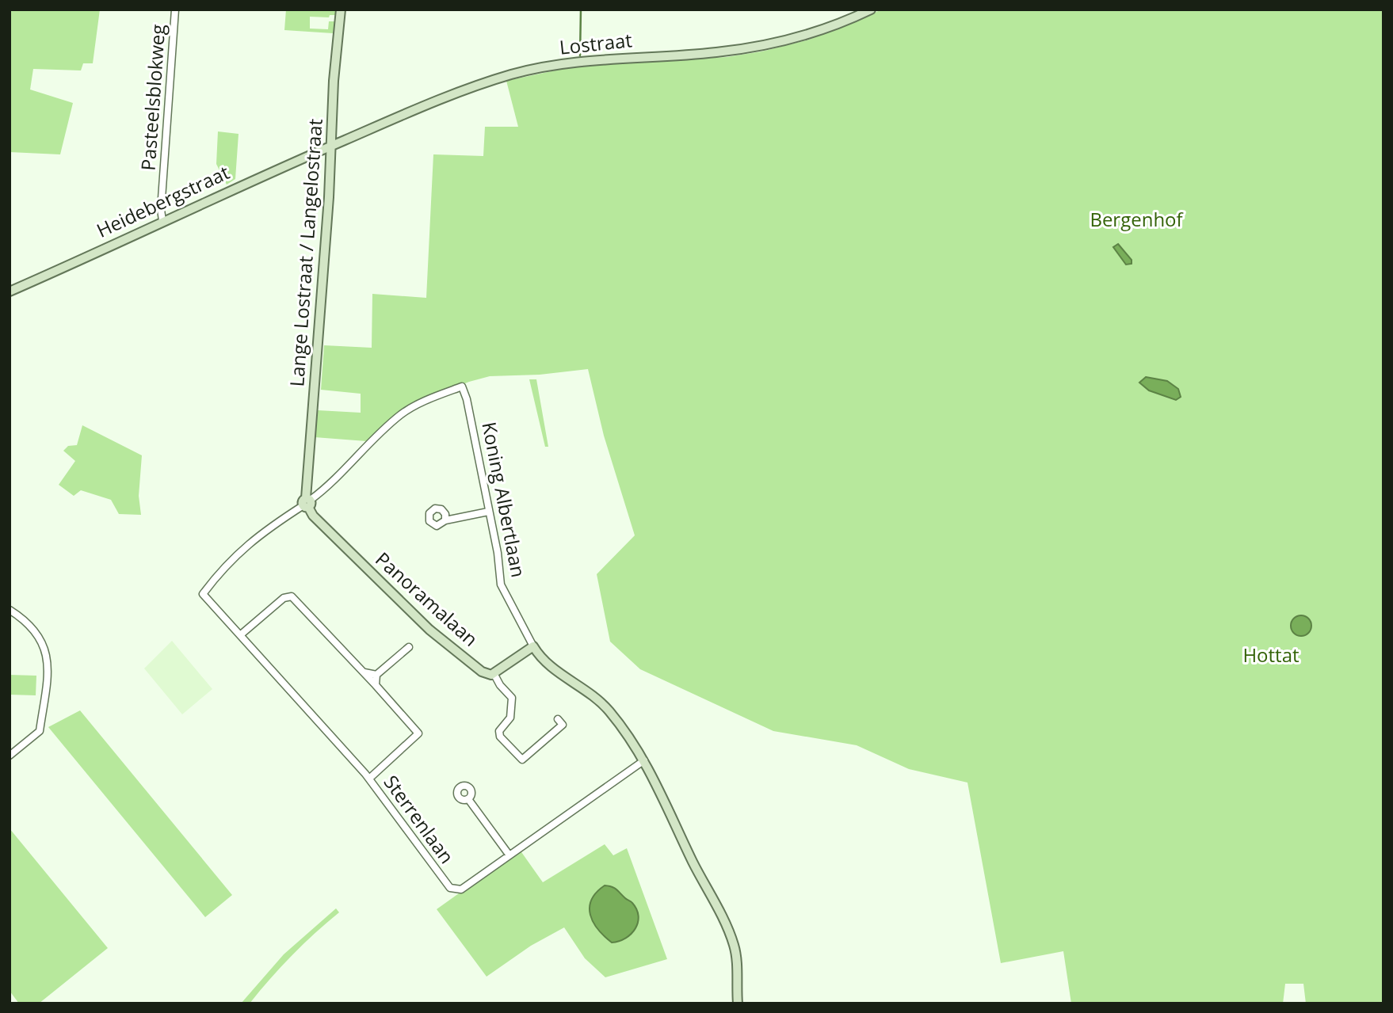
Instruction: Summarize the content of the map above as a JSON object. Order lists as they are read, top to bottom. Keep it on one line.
{"streets":{"street":["Lostraat","Pasteelsblokweg","Heidebergstraat","Lange Lostraat / Langelostraat","Koning Albertlaan","Panoramalaan","Sterrenlaan"]},"crossings":[["Lostraat","Heidebergstraat"],["Lostraat","Lange Lostraat / Langelostraat"],["Pasteelsblokweg","Heidebergstraat"],["Heidebergstraat","Lange Lostraat / Langelostraat"],["Lange Lostraat / Langelostraat","Koning Albertlaan"],["Lange Lostraat / Langelostraat","Panoramalaan"],["Lange Lostraat / Langelostraat","Sterrenlaan"],["Koning Albertlaan","Panoramalaan"],["Koning Albertlaan","Sterrenlaan"],["Panoramalaan","Sterrenlaan"]],"parks":["Bergenhof","Hottat"]}
